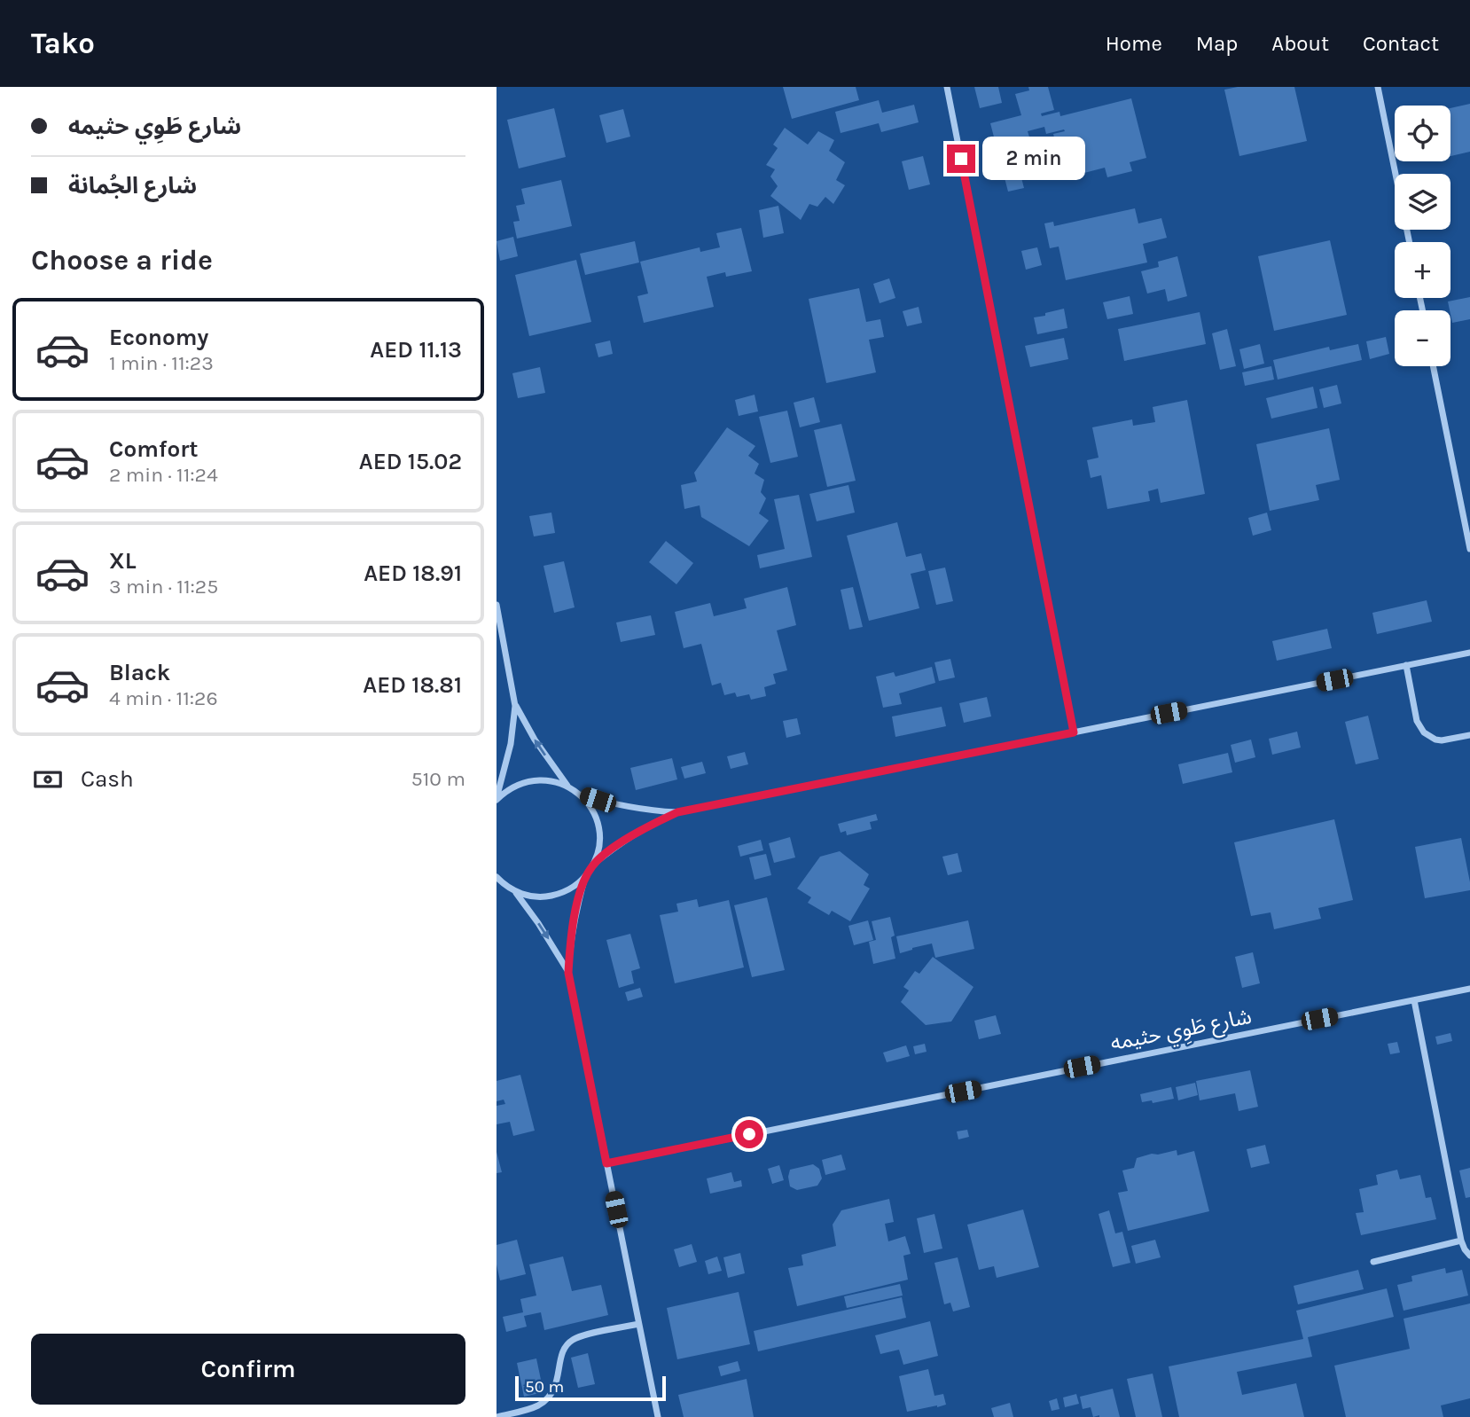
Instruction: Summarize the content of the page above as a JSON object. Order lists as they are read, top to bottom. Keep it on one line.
{"streets":{"street":["شارع طَوِي حثيمه"]},"scale_bar":"50 m","page":{"header":"Tako","nav":["Home","Map","About","Contact"],"banner":["شارع طَوِي حثيمه","شارع الجُمانة"],"map_buttons":["+","−"],"bubble":"2 min","heading":"Choose a ride","list":[{"name":"Economy","note":"1 min · 11:23","value":"AED 11.13"},{"name":"Comfort","note":"2 min · 11:24","value":"AED 15.02"},{"name":"XL","note":"3 min · 11:25","value":"AED 18.91"},{"name":"Black","note":"4 min · 11:26","value":"AED 18.81"}],"pay":["Cash","510 m"],"buttons":"Confirm","scale":"50 m"}}
